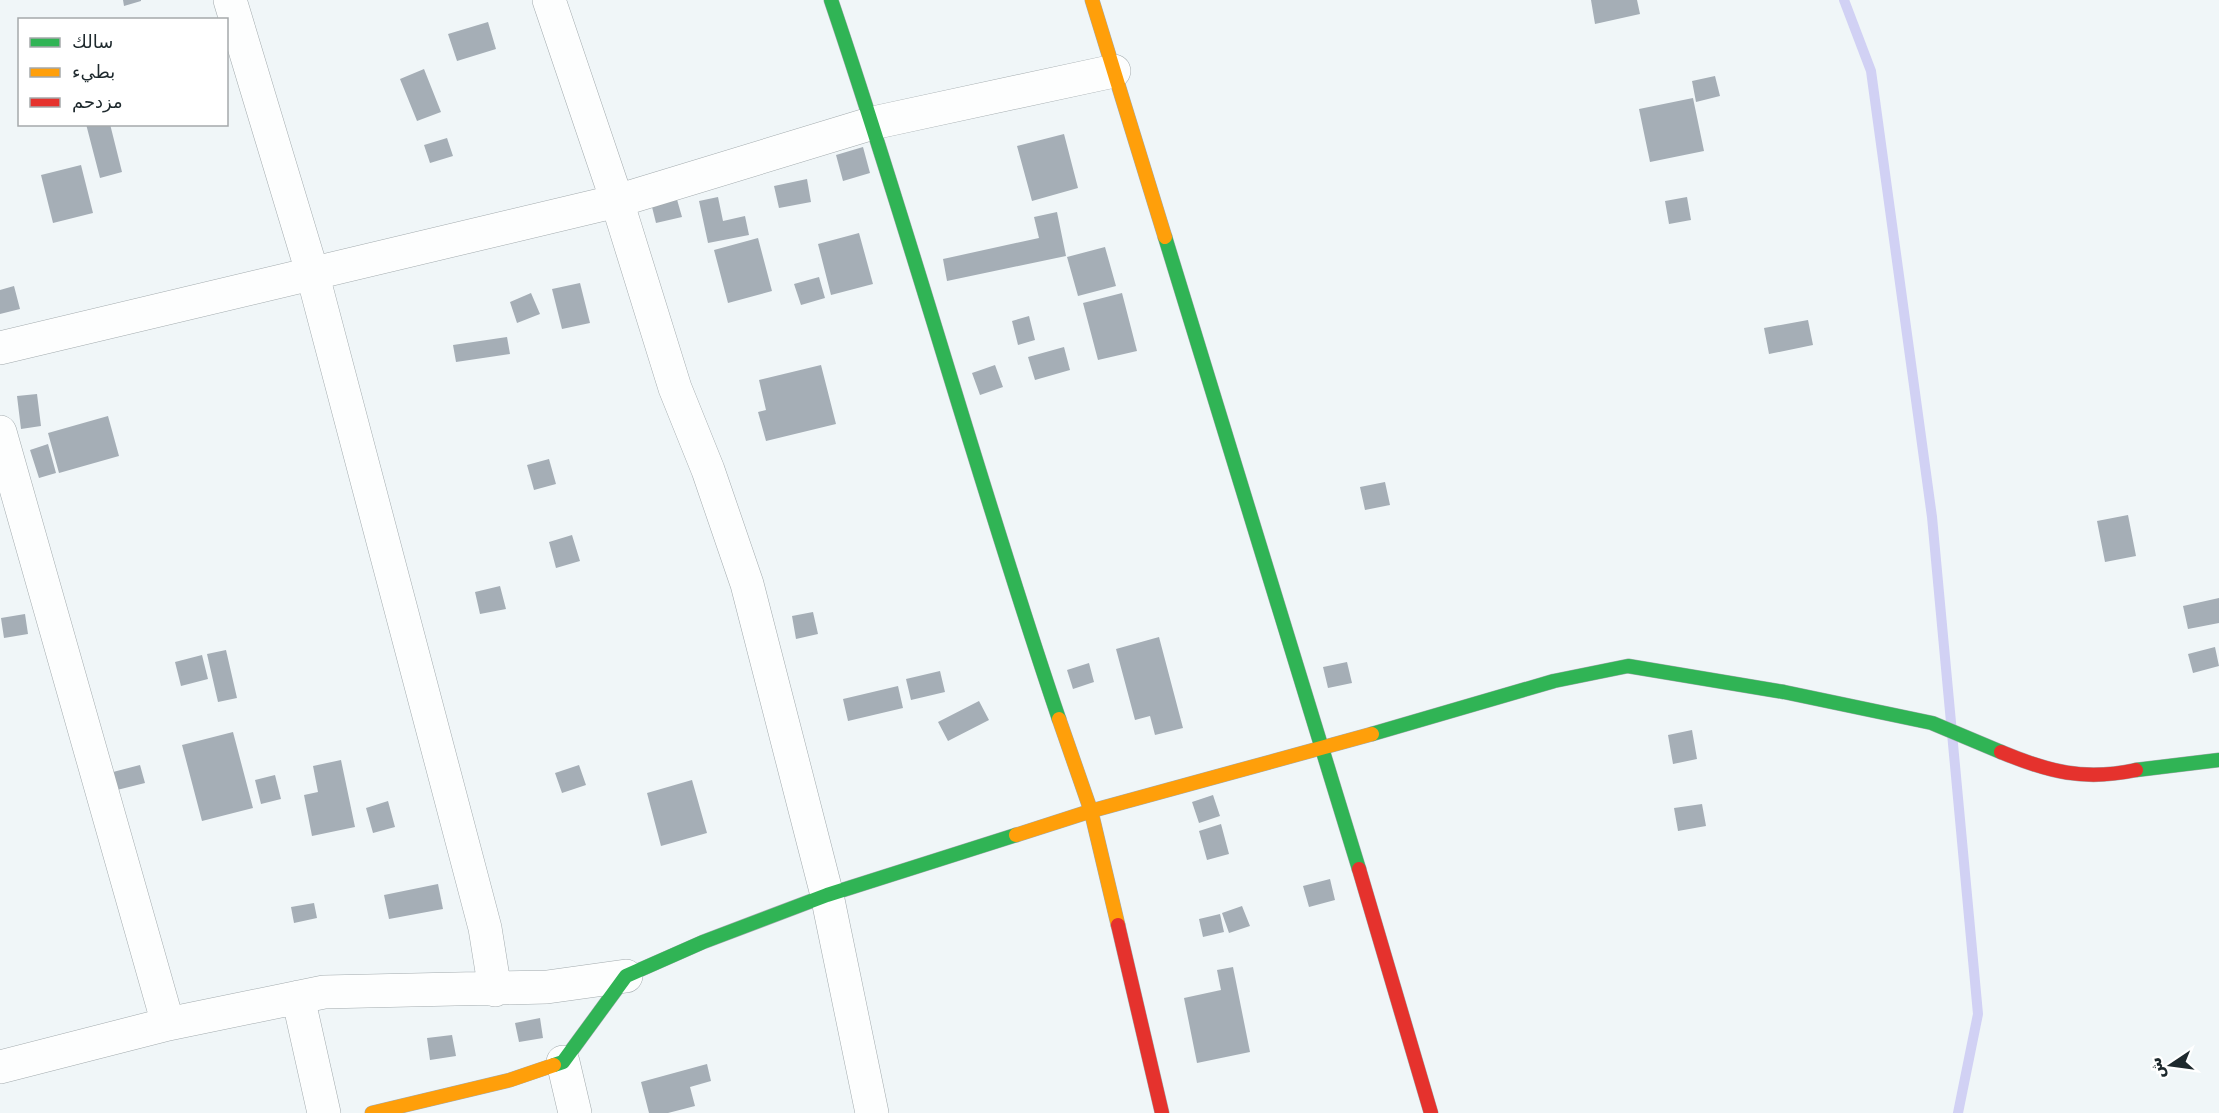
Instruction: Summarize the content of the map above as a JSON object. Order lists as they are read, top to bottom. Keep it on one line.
{"legend":["سالك","بطيء","مزدحم"],"north":"left"}
